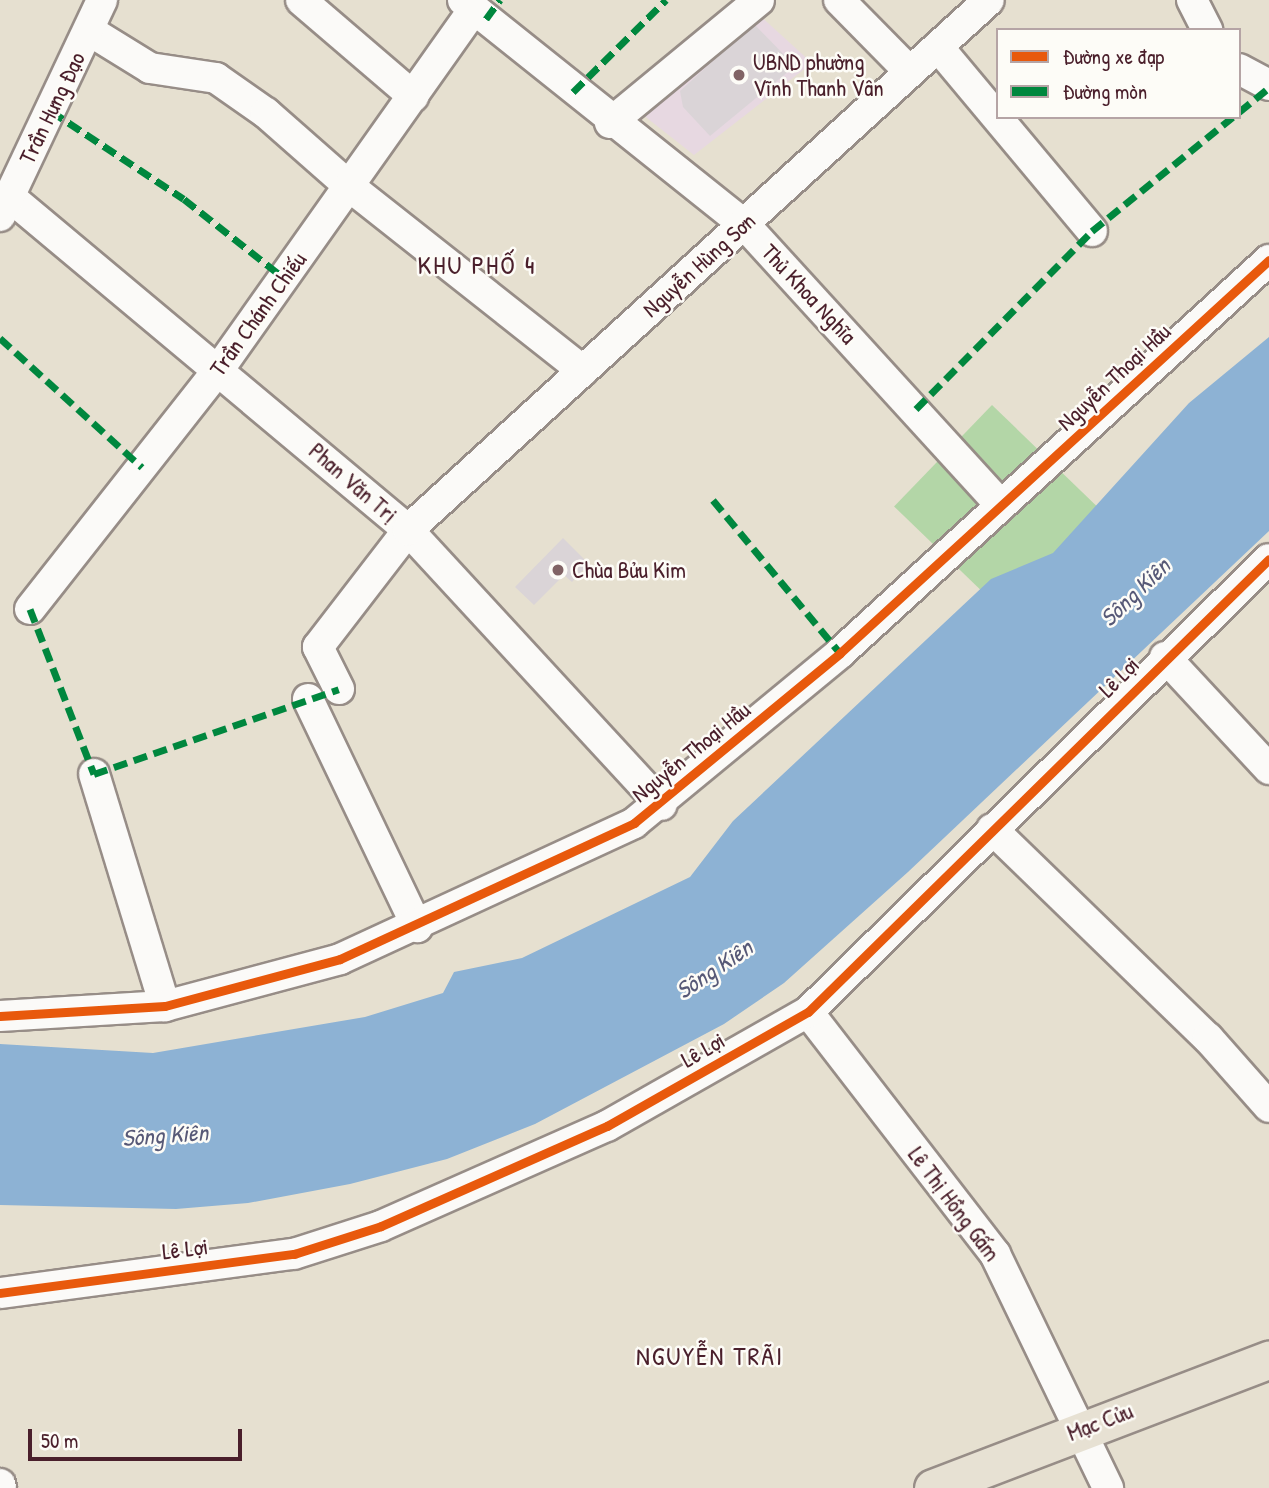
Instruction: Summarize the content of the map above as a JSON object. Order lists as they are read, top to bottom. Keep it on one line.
{"streets":{"main road":["Mạc Cửu"],"street":["Trần Hưng Đạo","Nguyễn Hùng Sơn","Thủ Khoa Nghĩa","Trần Chánh Chiếu","Nguyễn Thoại Hầu","Phan Văn Trị","Lê Lợi","Lê Thị Hồng Gấm"]},"crossings":[["Trần Hưng Đạo","Phan Văn Trị"],["Nguyễn Hùng Sơn","Thủ Khoa Nghĩa"],["Nguyễn Hùng Sơn","Phan Văn Trị"],["Thủ Khoa Nghĩa","Trần Chánh Chiếu"],["Thủ Khoa Nghĩa","Nguyễn Thoại Hầu"],["Trần Chánh Chiếu","Phan Văn Trị"],["Nguyễn Thoại Hầu","Phan Văn Trị"],["Lê Lợi","Lê Thị Hồng Gấm"],["Lê Thị Hồng Gấm","Mạc Cửu"]],"districts":["KHU PHỐ 4","NGUYỄN TRÃI"],"water":["Sông Kiên"],"places":["UBND phường Vĩnh Thanh Vân","Chùa Bửu Kim"],"legend":["Đường xe đạp","Đường mòn"],"scale_bar":"50 m"}
